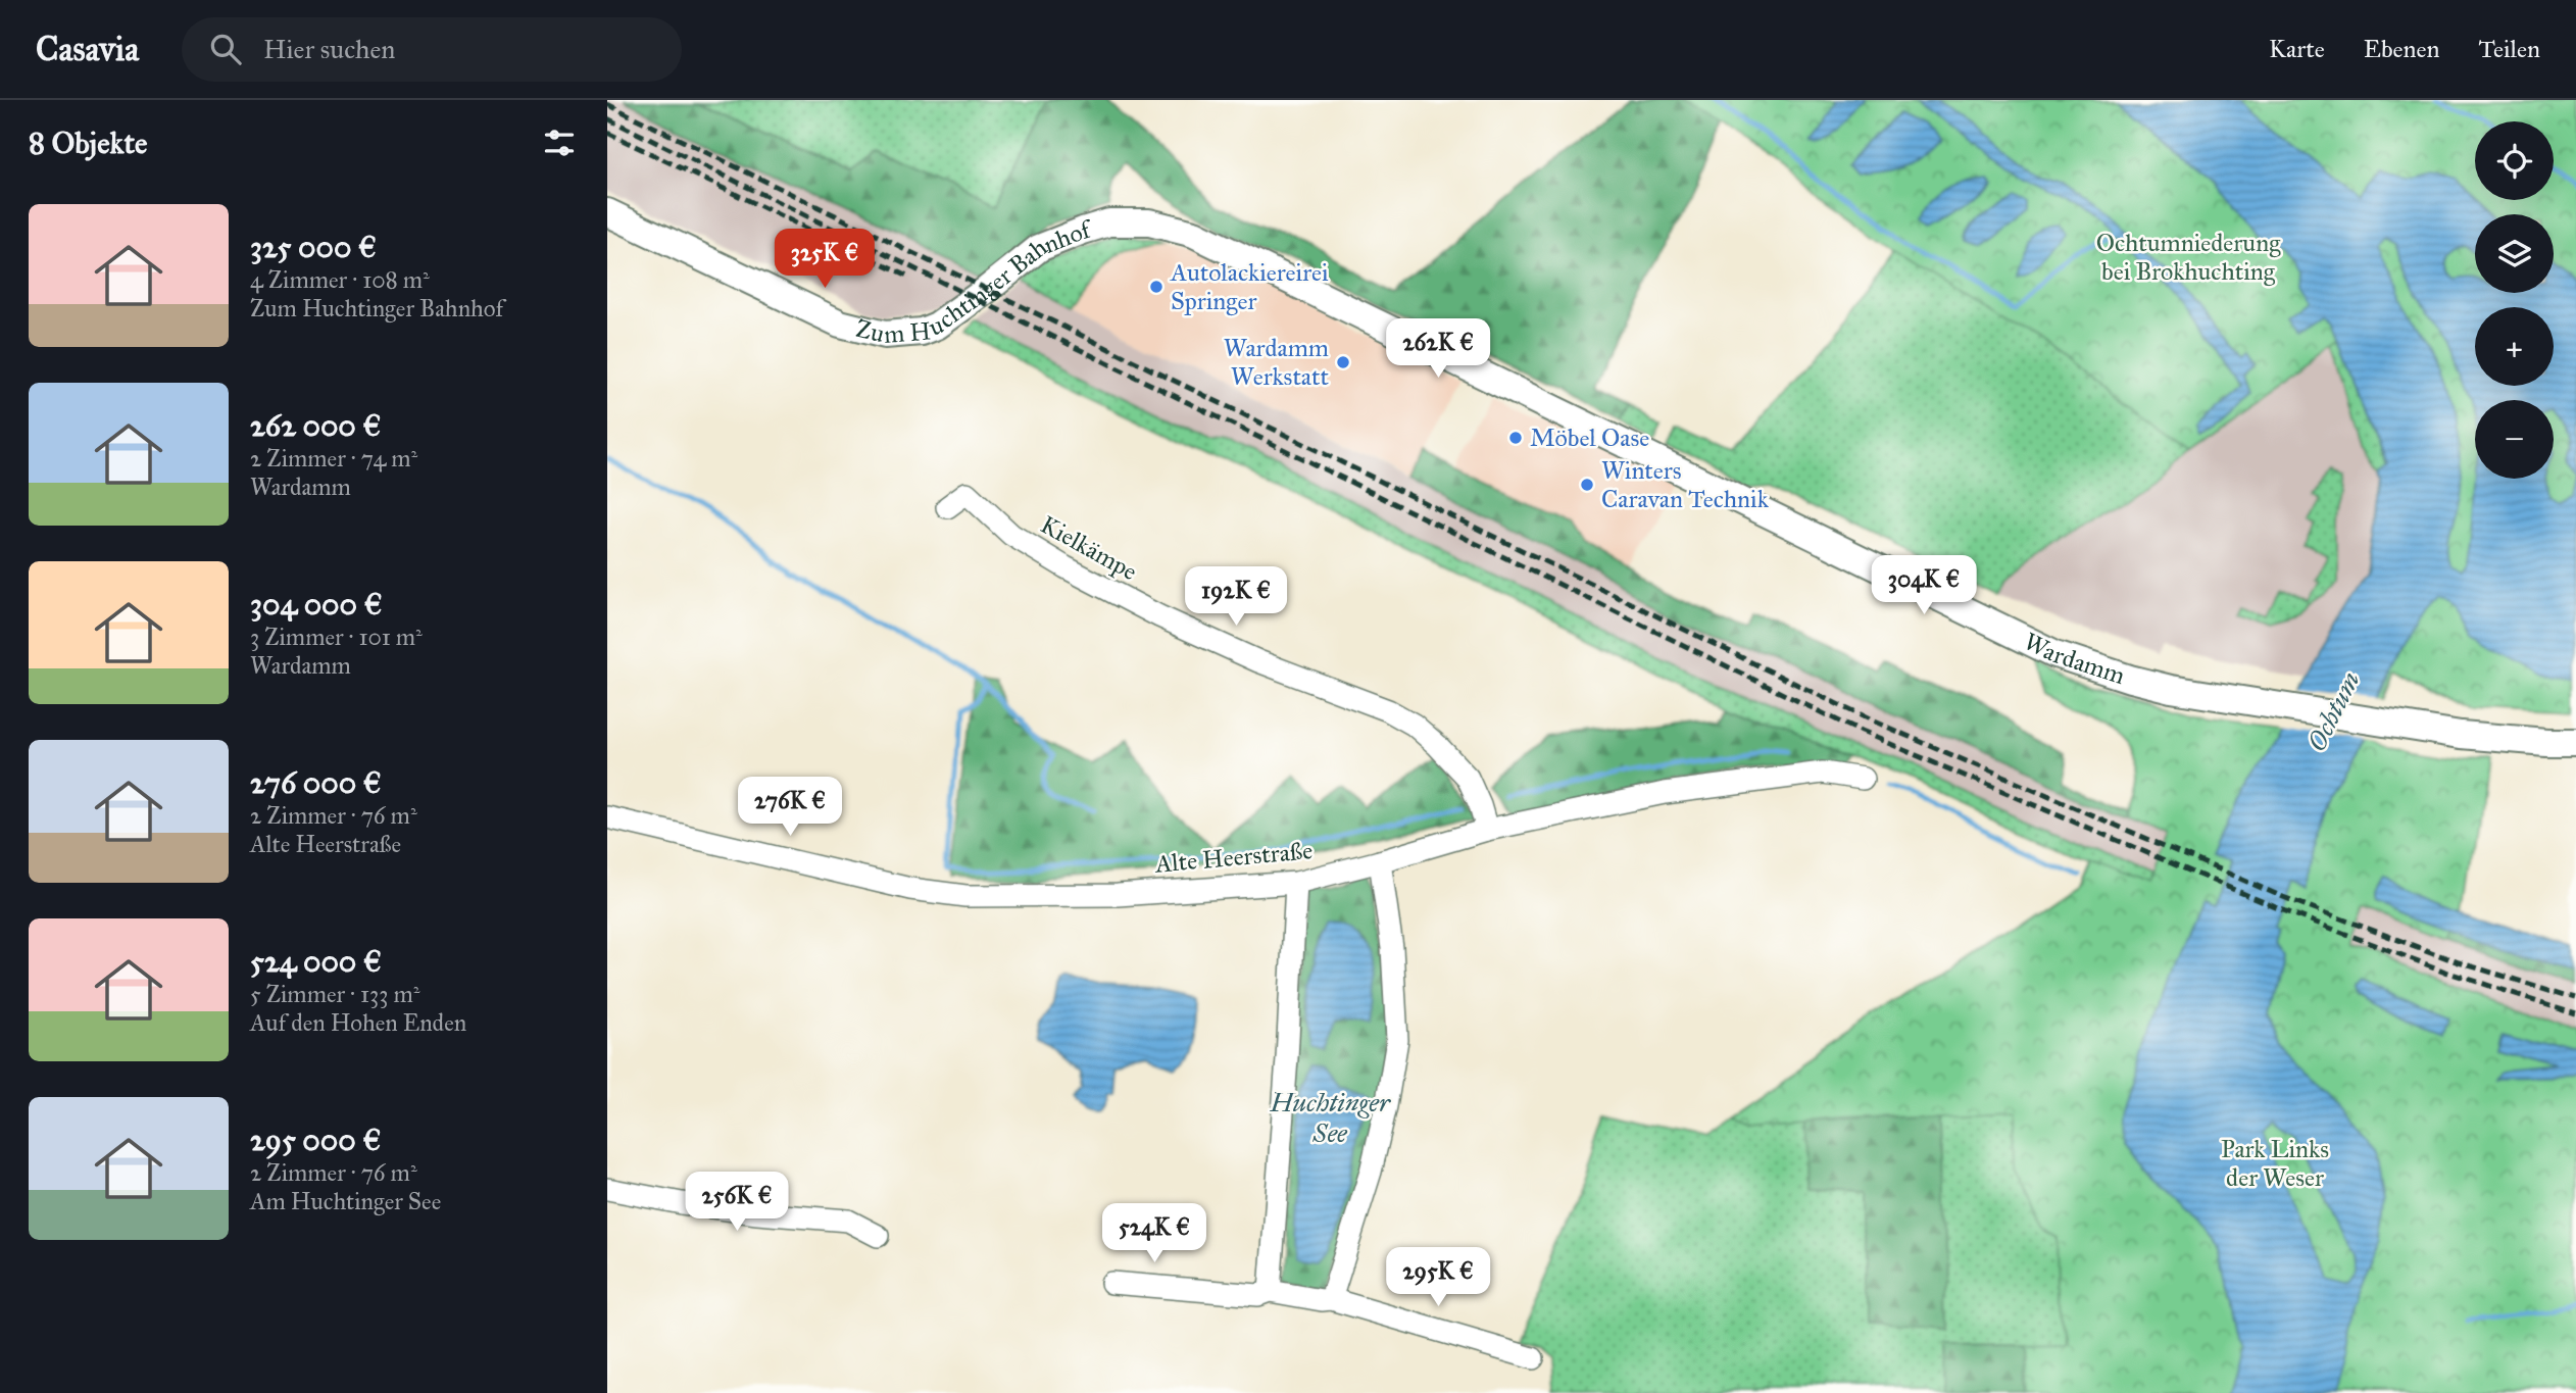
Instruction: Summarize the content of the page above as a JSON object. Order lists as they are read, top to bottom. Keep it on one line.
{"streets":{"street":["Zum Huchtinger Bahnhof","Kielkämpe","Wardamm","Alte Heerstraße"]},"crossings":[["Zum Huchtinger Bahnhof","Wardamm"],["Kielkämpe","Alte Heerstraße"]],"water":["Ochtum","Huchtinger See"],"parks":["Ochtumniederung bei Brokhuchting","Park Links der Weser"],"places":["Autolackiereirei Springer","Wardamm Werkstatt","Möbel Oase","Winters Caravan Technik"],"page":{"header":"Casavia","search":"Hier suchen","nav":["Karte","Ebenen","Teilen"],"heading":"8 Objekte","map_buttons":["+","−"],"list":[{"name":"325 000 €","note":"4 Zimmer · 108 m² · Zum Huchtinger Bahnhof"},{"name":"262 000 €","note":"2 Zimmer · 74 m² · Wardamm"},{"name":"304 000 €","note":"3 Zimmer · 101 m² · Wardamm"},{"name":"276 000 €","note":"2 Zimmer · 76 m² · Alte Heerstraße"},{"name":"524 000 €","note":"5 Zimmer · 133 m² · Auf den Hohen Enden"},{"name":"295 000 €","note":"2 Zimmer · 76 m² · Am Huchtinger See"}],"price":["325K €","262K €","304K €","192K €","276K €","256K €","524K €","295K €"]}}
